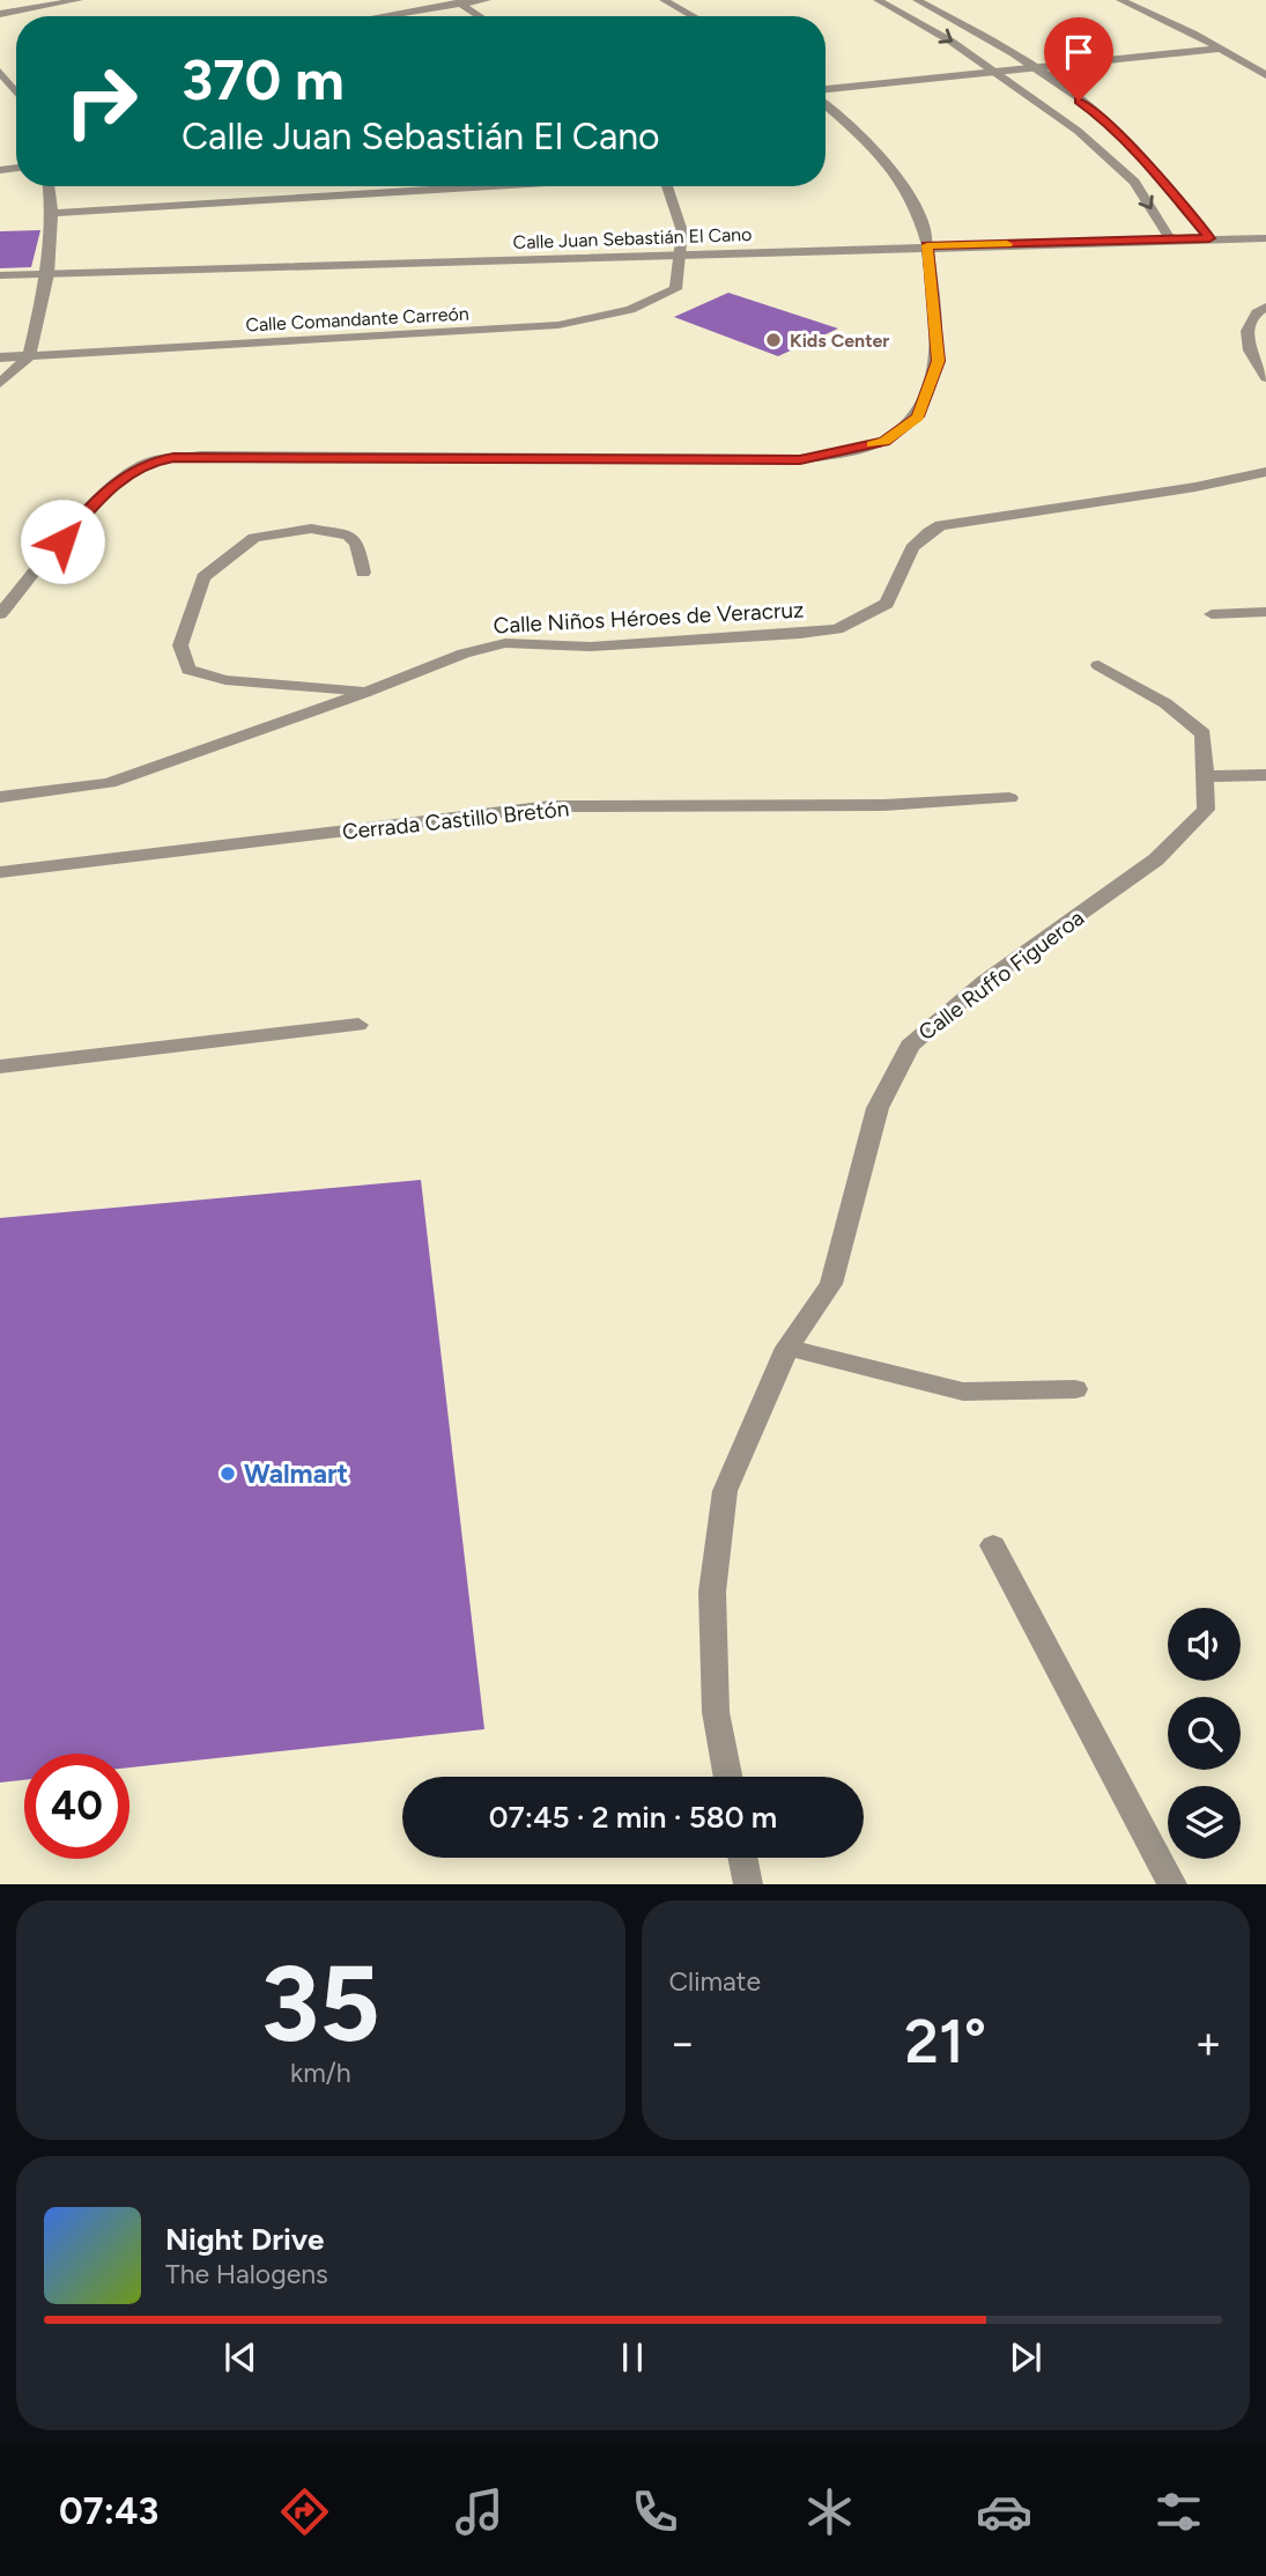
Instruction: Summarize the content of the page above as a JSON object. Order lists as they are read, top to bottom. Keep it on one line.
{"streets":{"street":["Calle Juan Sebastián El Cano","Calle Comandante Carreón","Calle Niños Héroes de Veracruz","Cerrada Castillo Bretón","Calle Ruffo Figueroa"]},"crossings":[["Calle Juan Sebastián El Cano","Calle Comandante Carreón"]],"places":["Kids Center","Walmart"],"page":{"turn":["370 m","Calle Juan Sebastián El Cano"],"limit":"40","trip":"07:45 · 2 min · 580 m","tile":[["35","km/h"],"Climate"],"heat":["−","21°","+"],"song":["Night Drive","The Halogens"],"tabs":"07:43"}}
